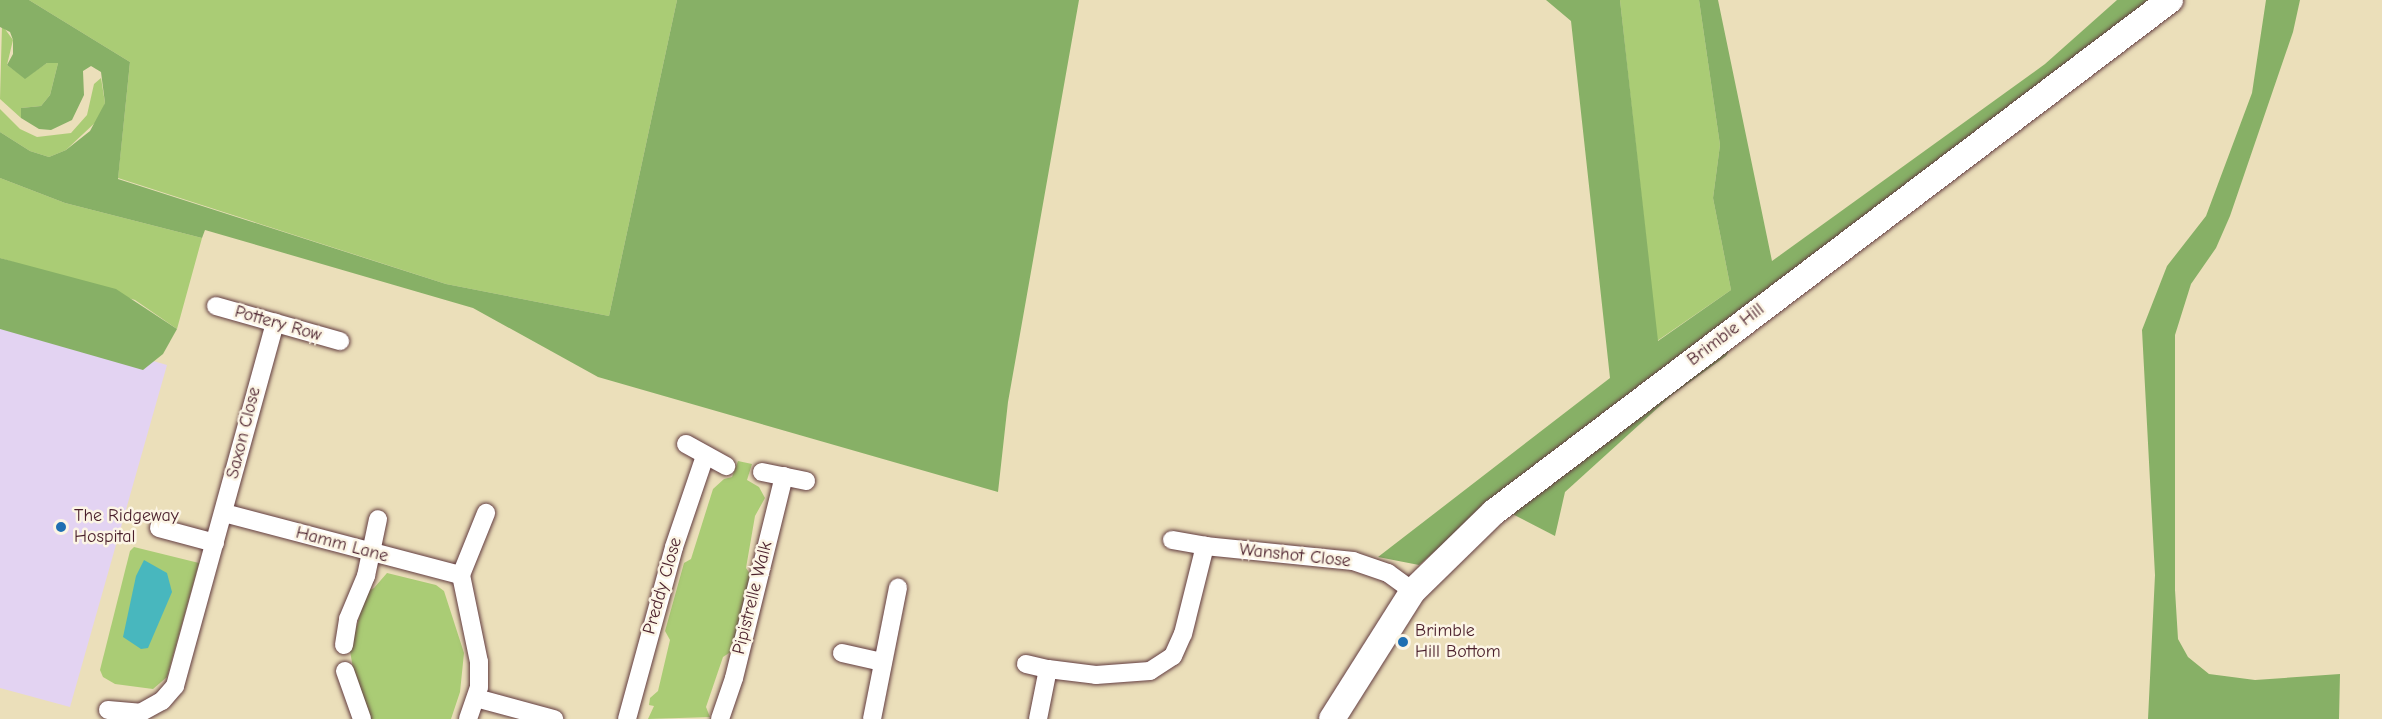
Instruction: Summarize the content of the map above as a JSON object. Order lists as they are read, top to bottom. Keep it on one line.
{"streets":{"main road":["Brimble Hill"],"street":["Pottery Row","Saxon Close","Hamm Lane","Wanshot Close","Preddy Close","Pipistrelle Walk"]},"crossings":[["Pottery Row","Saxon Close"],["Brimble Hill","Wanshot Close"],["Saxon Close","Hamm Lane"]],"places":["The Ridgeway Hospital","Brimble Hill Bottom"]}
